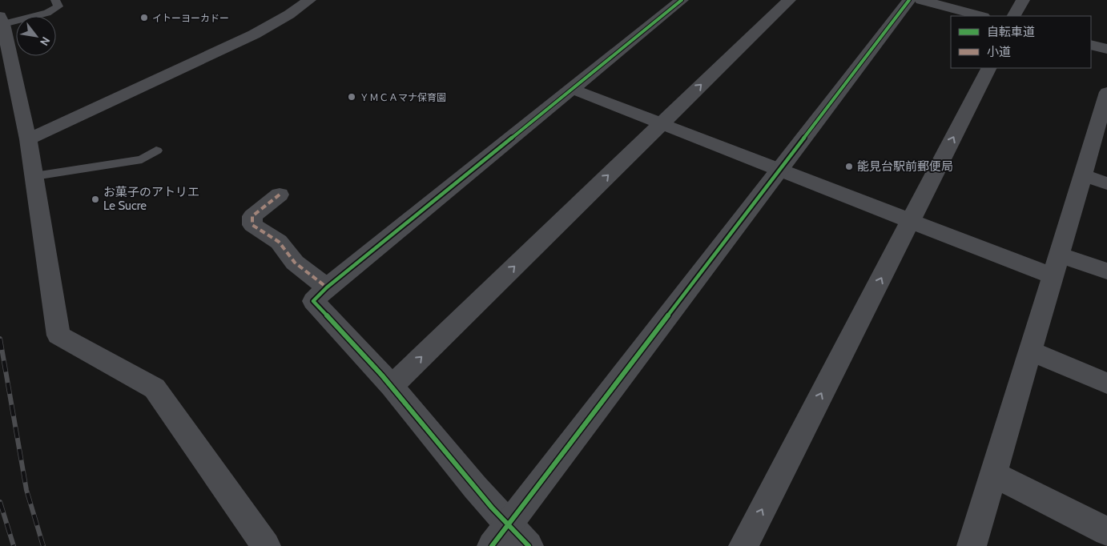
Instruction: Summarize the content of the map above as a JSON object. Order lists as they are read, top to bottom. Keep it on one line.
{"places":["イトーヨーカドー","ＹＭＣＡマナ保育園","能見台駅前郵便局","お菓子のアトリエ Le Sucre"],"legend":["自転車道","小道"],"north":"bottom right"}
